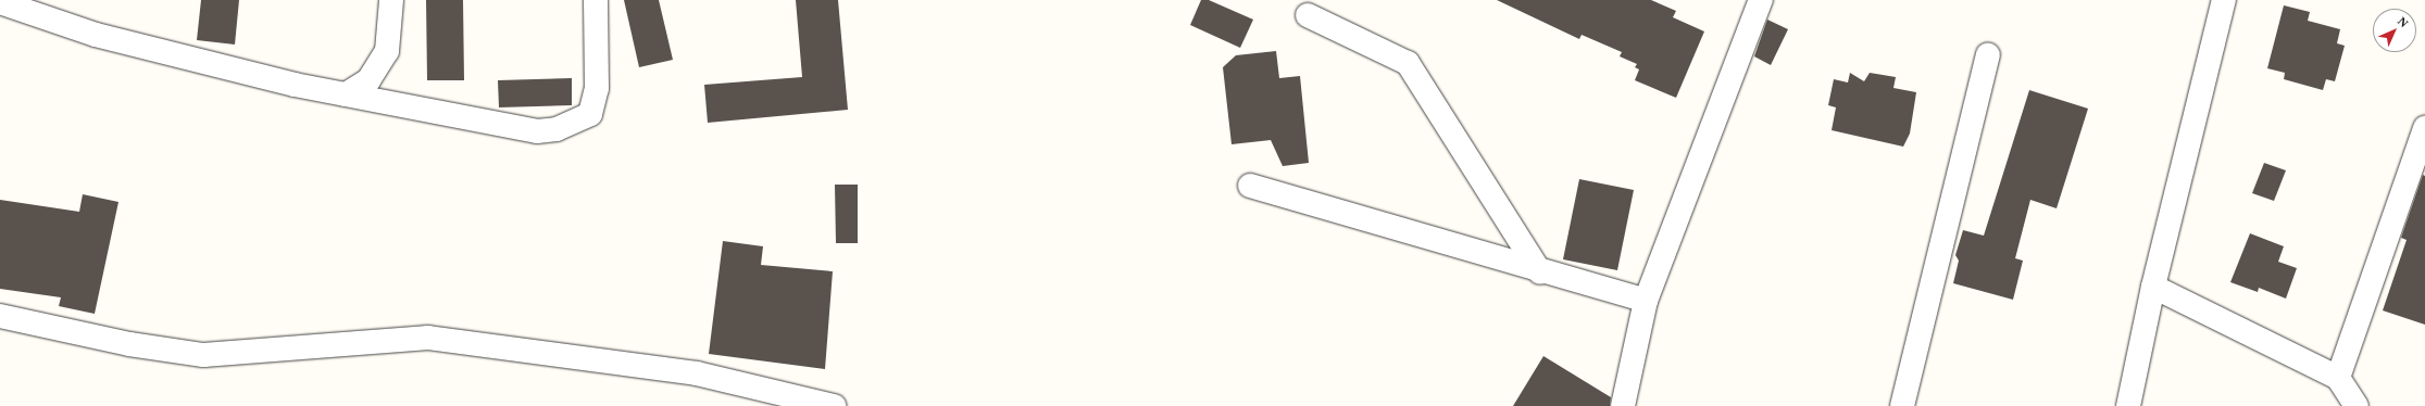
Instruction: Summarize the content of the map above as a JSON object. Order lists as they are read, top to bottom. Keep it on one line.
{"north":"top right"}
